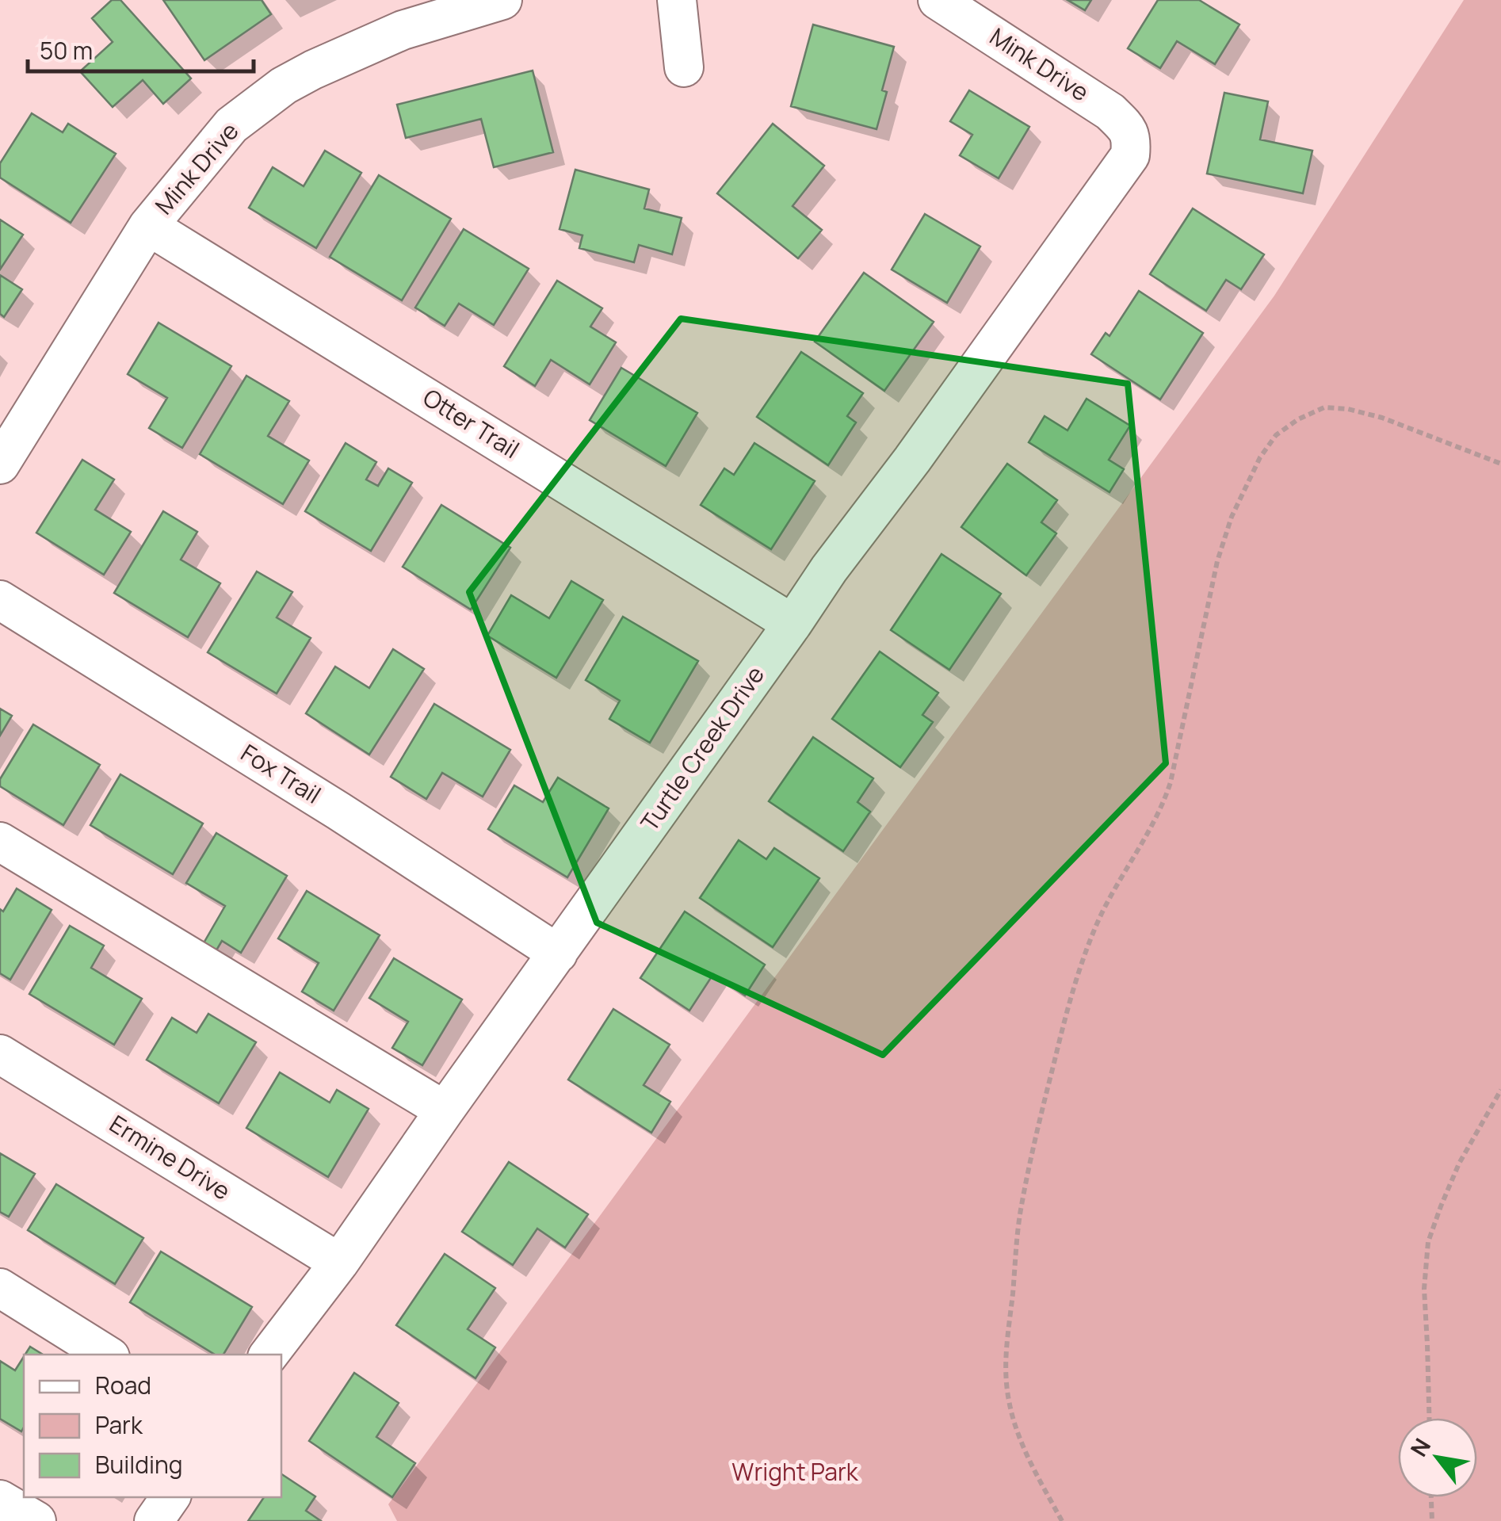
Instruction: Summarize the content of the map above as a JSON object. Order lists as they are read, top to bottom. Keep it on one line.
{"streets":{"street":["Mink Drive","Otter Trail","Turtle Creek Drive","Fox Trail","Ermine Drive"]},"crossings":[["Mink Drive","Otter Trail"],["Mink Drive","Turtle Creek Drive"],["Otter Trail","Turtle Creek Drive"],["Turtle Creek Drive","Fox Trail"],["Turtle Creek Drive","Ermine Drive"]],"parks":["Wright Park"],"legend":["Road","Park","Building"],"scale_bar":"50 m","north":"top left"}
